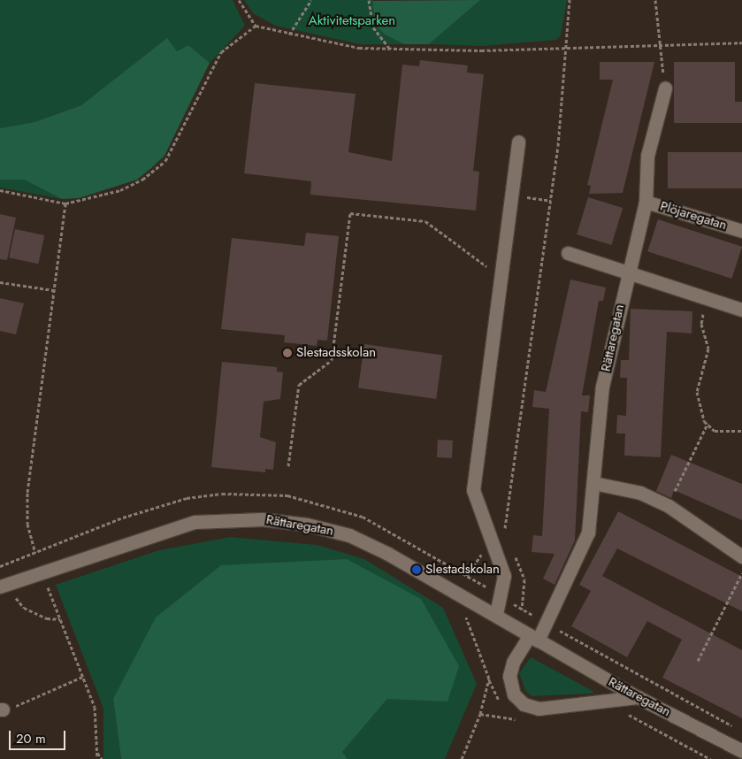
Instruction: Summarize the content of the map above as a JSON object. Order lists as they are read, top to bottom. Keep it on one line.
{"streets":{"street":["Plöjaregatan","Rättaregatan"]},"crossings":[["Plöjaregatan","Rättaregatan"]],"parks":["Aktivitetsparken"],"places":["Slestadsskolan","Slestadskolan"],"scale_bar":"20 m"}
